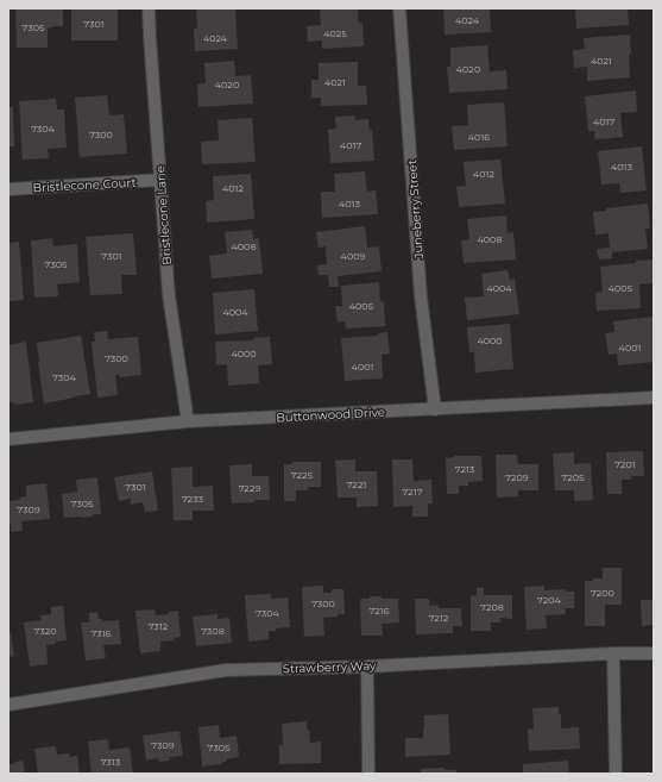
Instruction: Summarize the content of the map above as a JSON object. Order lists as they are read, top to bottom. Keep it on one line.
{"streets":{"street":["Bristlecone Court","Juneberry Street","Bristlecone Lane","Buttonwood Drive","Strawberry Way"]},"crossings":[["Bristlecone Court","Bristlecone Lane"],["Juneberry Street","Buttonwood Drive"],["Bristlecone Lane","Buttonwood Drive"]],"house_numbers":["4024","7301","7305","4025","4024","4021","4020","4021","4020","4017","7304","7300","4016","4017","4013","4012","4012","4013","4008","4008","7301","4009","7305","4004","4005","4005","4004","4000","4001","4000","7300","4001","7304","7201","7213","7225","7209","7205","7221","7301","7229","7217","7233","7305","7309","7200","7204","7300","7208","7216","7304","7212","7312","7320","7308","7316","7309","7305","7313"]}
